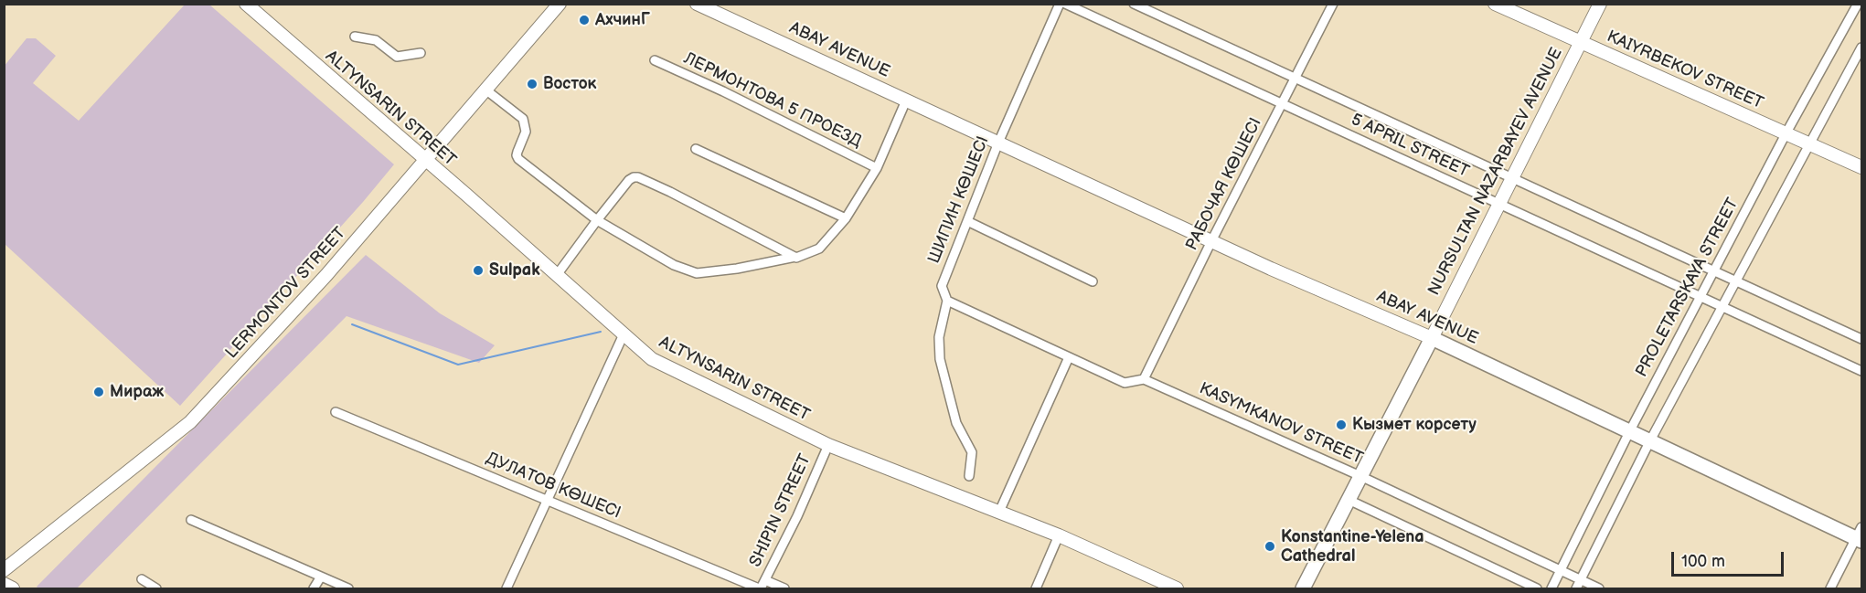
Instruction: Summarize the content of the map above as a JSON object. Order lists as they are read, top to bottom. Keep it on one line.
{"streets":{"main road":["ABAY AVENUE","NURSULTAN NAZARBAYEV AVENUE"],"street":["KAIYRBEKOV STREET","ЛЕРМОНТОВА 5 ПРОЕЗД","ALTYNSARIN STREET","5 APRIL STREET","РАБОЧАЯ КӨШЕСІ","ШИПИН КӨШЕСІ","PROLETARSKAYA STREET","LERMONTOV STREET","KASYMKANOV STREET","ДУЛАТОВ КӨШЕСІ","SHIPIN STREET"]},"crossings":[["ABAY AVENUE","NURSULTAN NAZARBAYEV AVENUE"],["ABAY AVENUE","РАБОЧАЯ КӨШЕСІ"],["ABAY AVENUE","ШИПИН КӨШЕСІ"],["ABAY AVENUE","PROLETARSKAYA STREET"],["KAIYRBEKOV STREET","NURSULTAN NAZARBAYEV AVENUE"],["KAIYRBEKOV STREET","PROLETARSKAYA STREET"],["ALTYNSARIN STREET","LERMONTOV STREET"],["ALTYNSARIN STREET","SHIPIN STREET"],["5 APRIL STREET","NURSULTAN NAZARBAYEV AVENUE"],["5 APRIL STREET","РАБОЧАЯ КӨШЕСІ"],["5 APRIL STREET","PROLETARSKAYA STREET"],["NURSULTAN NAZARBAYEV AVENUE","KASYMKANOV STREET"],["РАБОЧАЯ КӨШЕСІ","KASYMKANOV STREET"],["ШИПИН КӨШЕСІ","KASYMKANOV STREET"],["PROLETARSKAYA STREET","KASYMKANOV STREET"],["ДУЛАТОВ КӨШЕСІ","SHIPIN STREET"]],"places":["АхчинГ","Восток","Sulpak","Мираж","Кызмет корсету","Konstantine-Yelena Cathedral"],"scale_bar":"100 m"}
